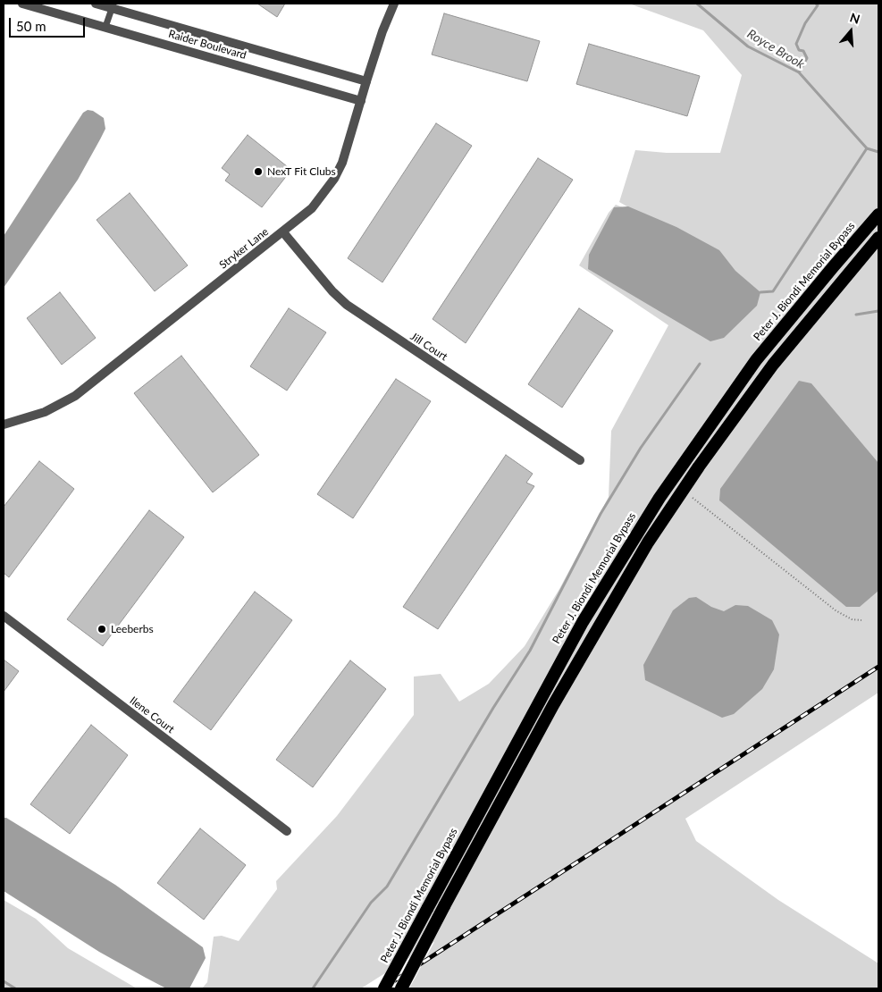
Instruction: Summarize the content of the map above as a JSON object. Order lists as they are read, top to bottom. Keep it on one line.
{"streets":{"highway":["Peter J. Biondi Memorial Bypass"],"street":["Raider Boulevard","Stryker Lane","Jill Court","Ilene Court"]},"crossings":[["Raider Boulevard","Stryker Lane"],["Stryker Lane","Jill Court"]],"water":["Royce Brook"],"places":["NexT Fit Clubs","Leeberbs"],"scale_bar":"50 m","north":"top"}
